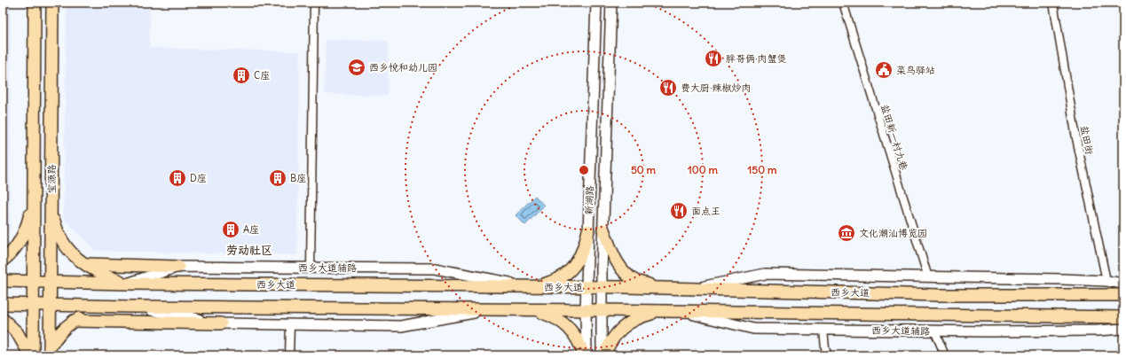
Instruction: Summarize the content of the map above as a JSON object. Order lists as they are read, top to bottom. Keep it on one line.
{"streets":{"main road":["宝源路","西乡大道"],"street":["盐田新一村九巷","盐田街","新湖路","西乡大道辅路"]},"crossings":[["宝源路","西乡大道"],["新湖路","西乡大道"],["西乡大道辅路","西乡大道"]],"districts":["劳动社区"],"places":{"restaurant":["胖哥俩·肉蟹煲","费大厨·辣椒炒肉","面点王"],"school or university":["西乡悦和幼儿园"],"public building":["菜鸟驿站"],"building":["C座","D座","B座","A座"],"museum":["文化潮汕博览园"]},"rings":["50 m","100 m","150 m"]}
